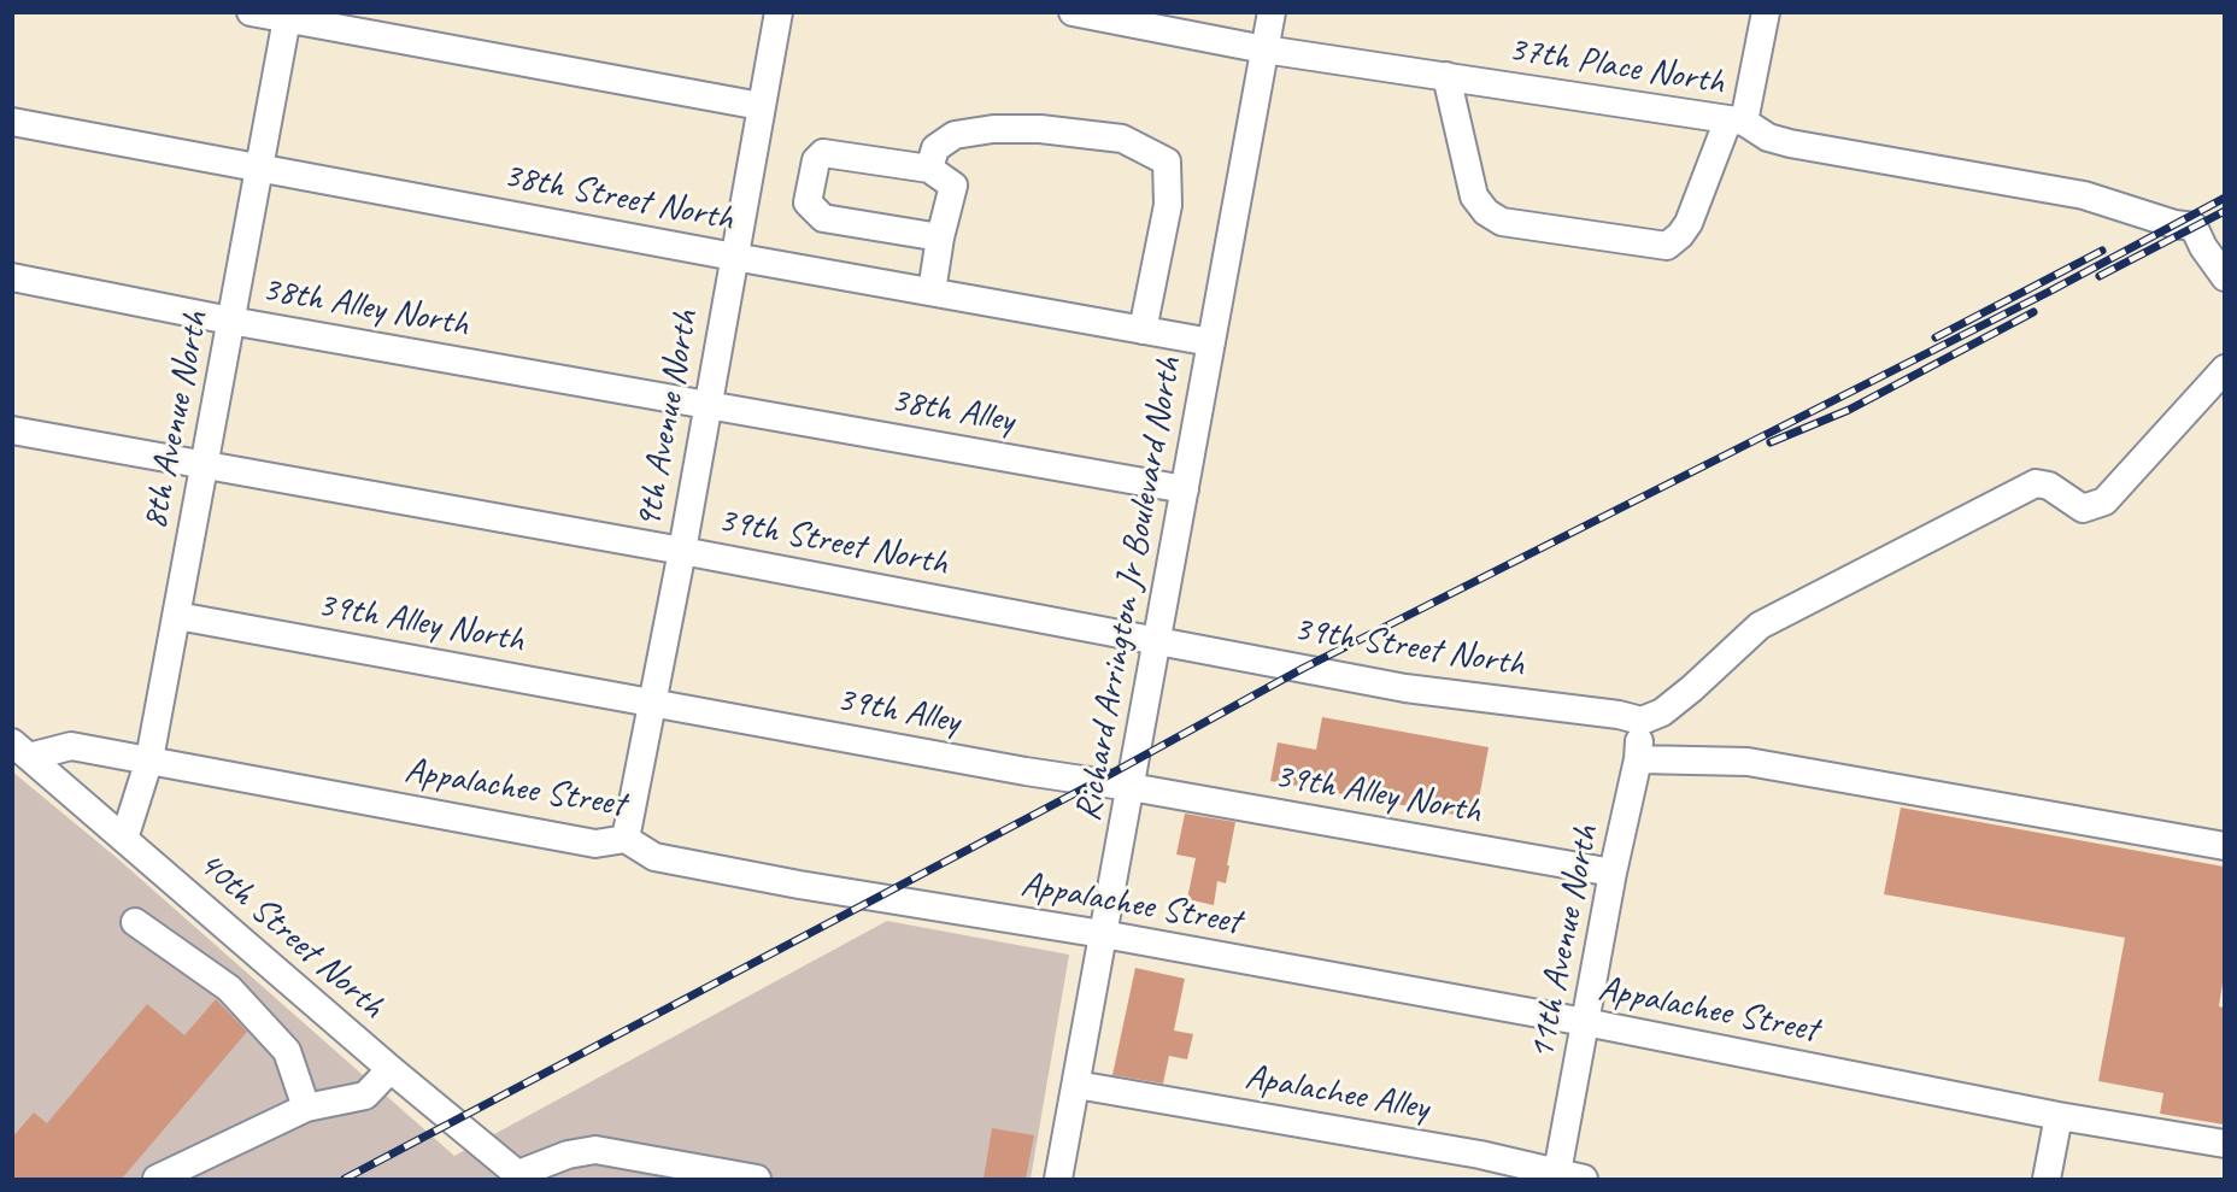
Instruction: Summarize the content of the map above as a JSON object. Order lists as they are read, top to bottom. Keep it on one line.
{"streets":{"street":["37th Place North","38th Street North","38th Alley North","38th Alley","9th Avenue North","8th Avenue North","39th Street North","Richard Arrington Jr Boulevard North","39th Alley North","39th Alley","Appalachee Street","40th Street North","11th Avenue North","Apalachee Alley"]},"crossings":[["37th Place North","Richard Arrington Jr Boulevard North"],["38th Street North","9th Avenue North"],["38th Street North","8th Avenue North"],["38th Street North","Richard Arrington Jr Boulevard North"],["38th Alley North","38th Alley"],["38th Alley North","9th Avenue North"],["38th Alley North","8th Avenue North"],["38th Alley","9th Avenue North"],["38th Alley","Richard Arrington Jr Boulevard North"],["9th Avenue North","39th Street North"],["9th Avenue North","39th Alley North"],["9th Avenue North","39th Alley"],["9th Avenue North","Appalachee Street"],["8th Avenue North","39th Street North"],["8th Avenue North","39th Alley North"],["8th Avenue North","Appalachee Street"],["8th Avenue North","40th Street North"],["39th Street North","Richard Arrington Jr Boulevard North"],["39th Street North","11th Avenue North"],["Richard Arrington Jr Boulevard North","39th Alley North"],["Richard Arrington Jr Boulevard North","39th Alley"],["Richard Arrington Jr Boulevard North","Appalachee Street"],["Richard Arrington Jr Boulevard North","Apalachee Alley"],["39th Alley North","39th Alley"],["39th Alley North","11th Avenue North"],["Appalachee Street","40th Street North"],["Appalachee Street","11th Avenue North"],["11th Avenue North","Apalachee Alley"]]}
